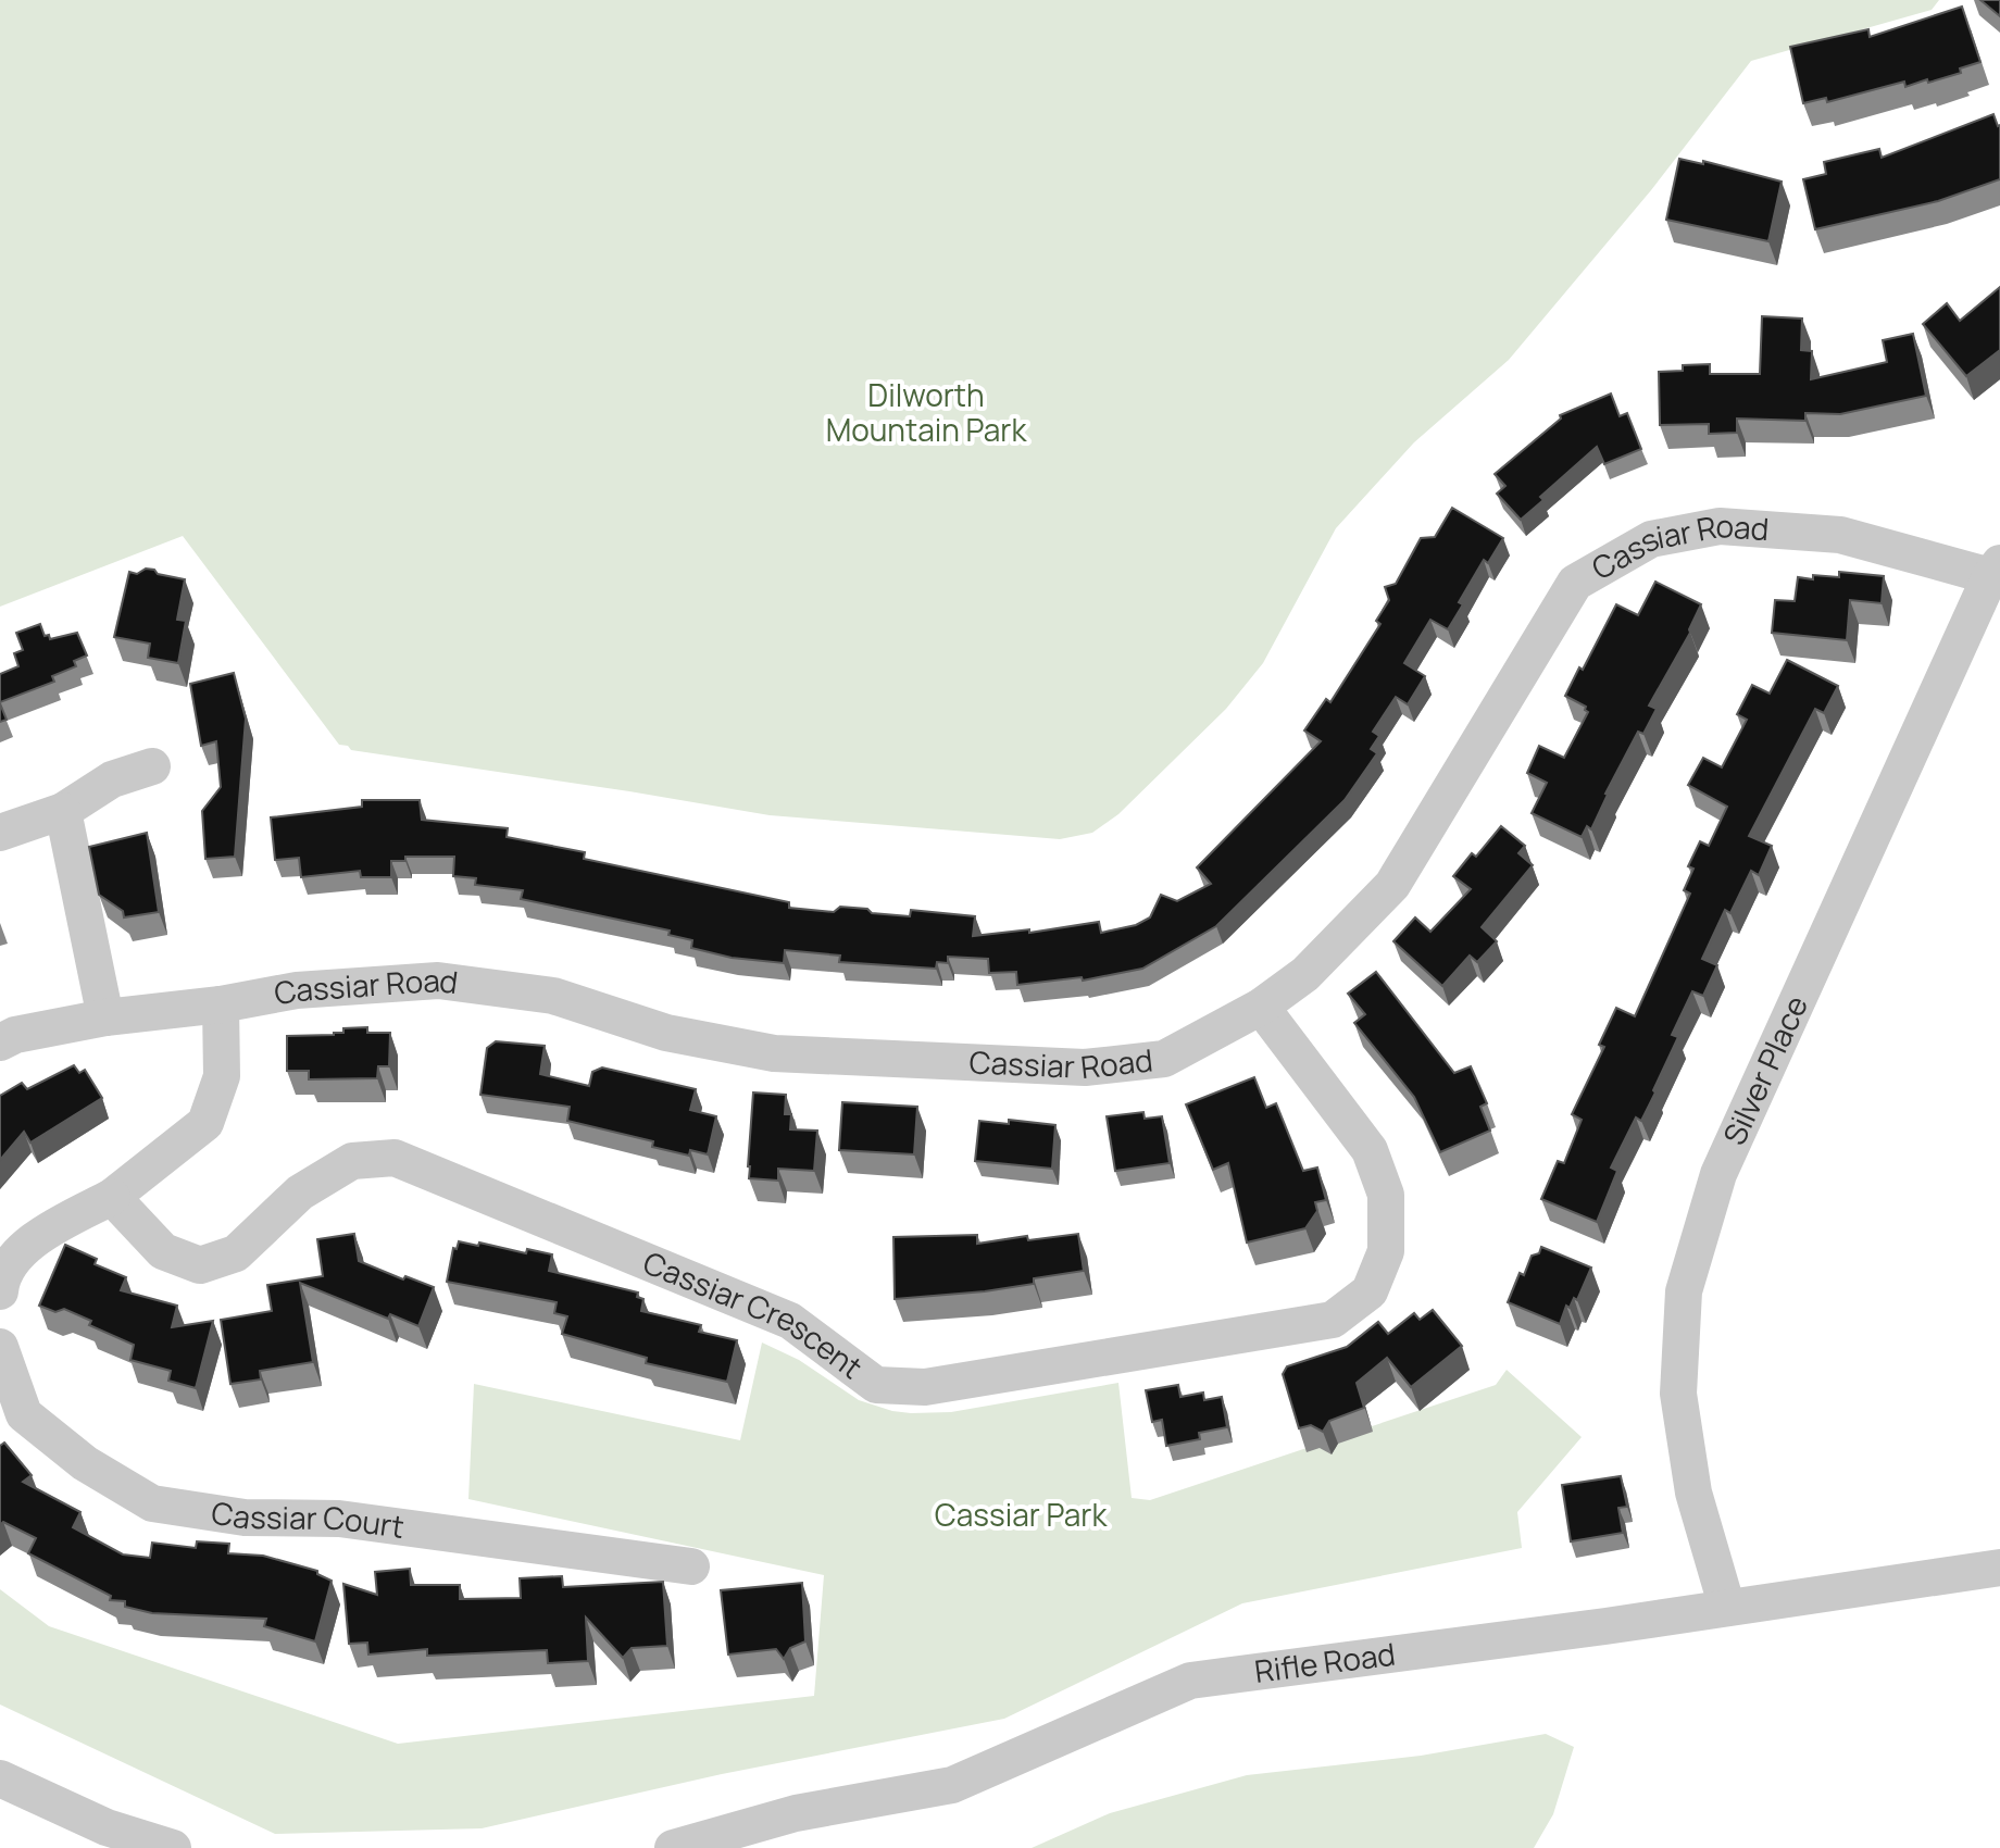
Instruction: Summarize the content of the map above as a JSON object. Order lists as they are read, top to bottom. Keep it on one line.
{"streets":{"street":["Cassiar Road","Silver Place","Cassiar Crescent","Cassiar Court","Rifle Road"]},"crossings":[["Cassiar Road","Silver Place"],["Cassiar Road","Cassiar Crescent"],["Silver Place","Rifle Road"]],"parks":["Dilworth Mountain Park","Cassiar Park"]}
